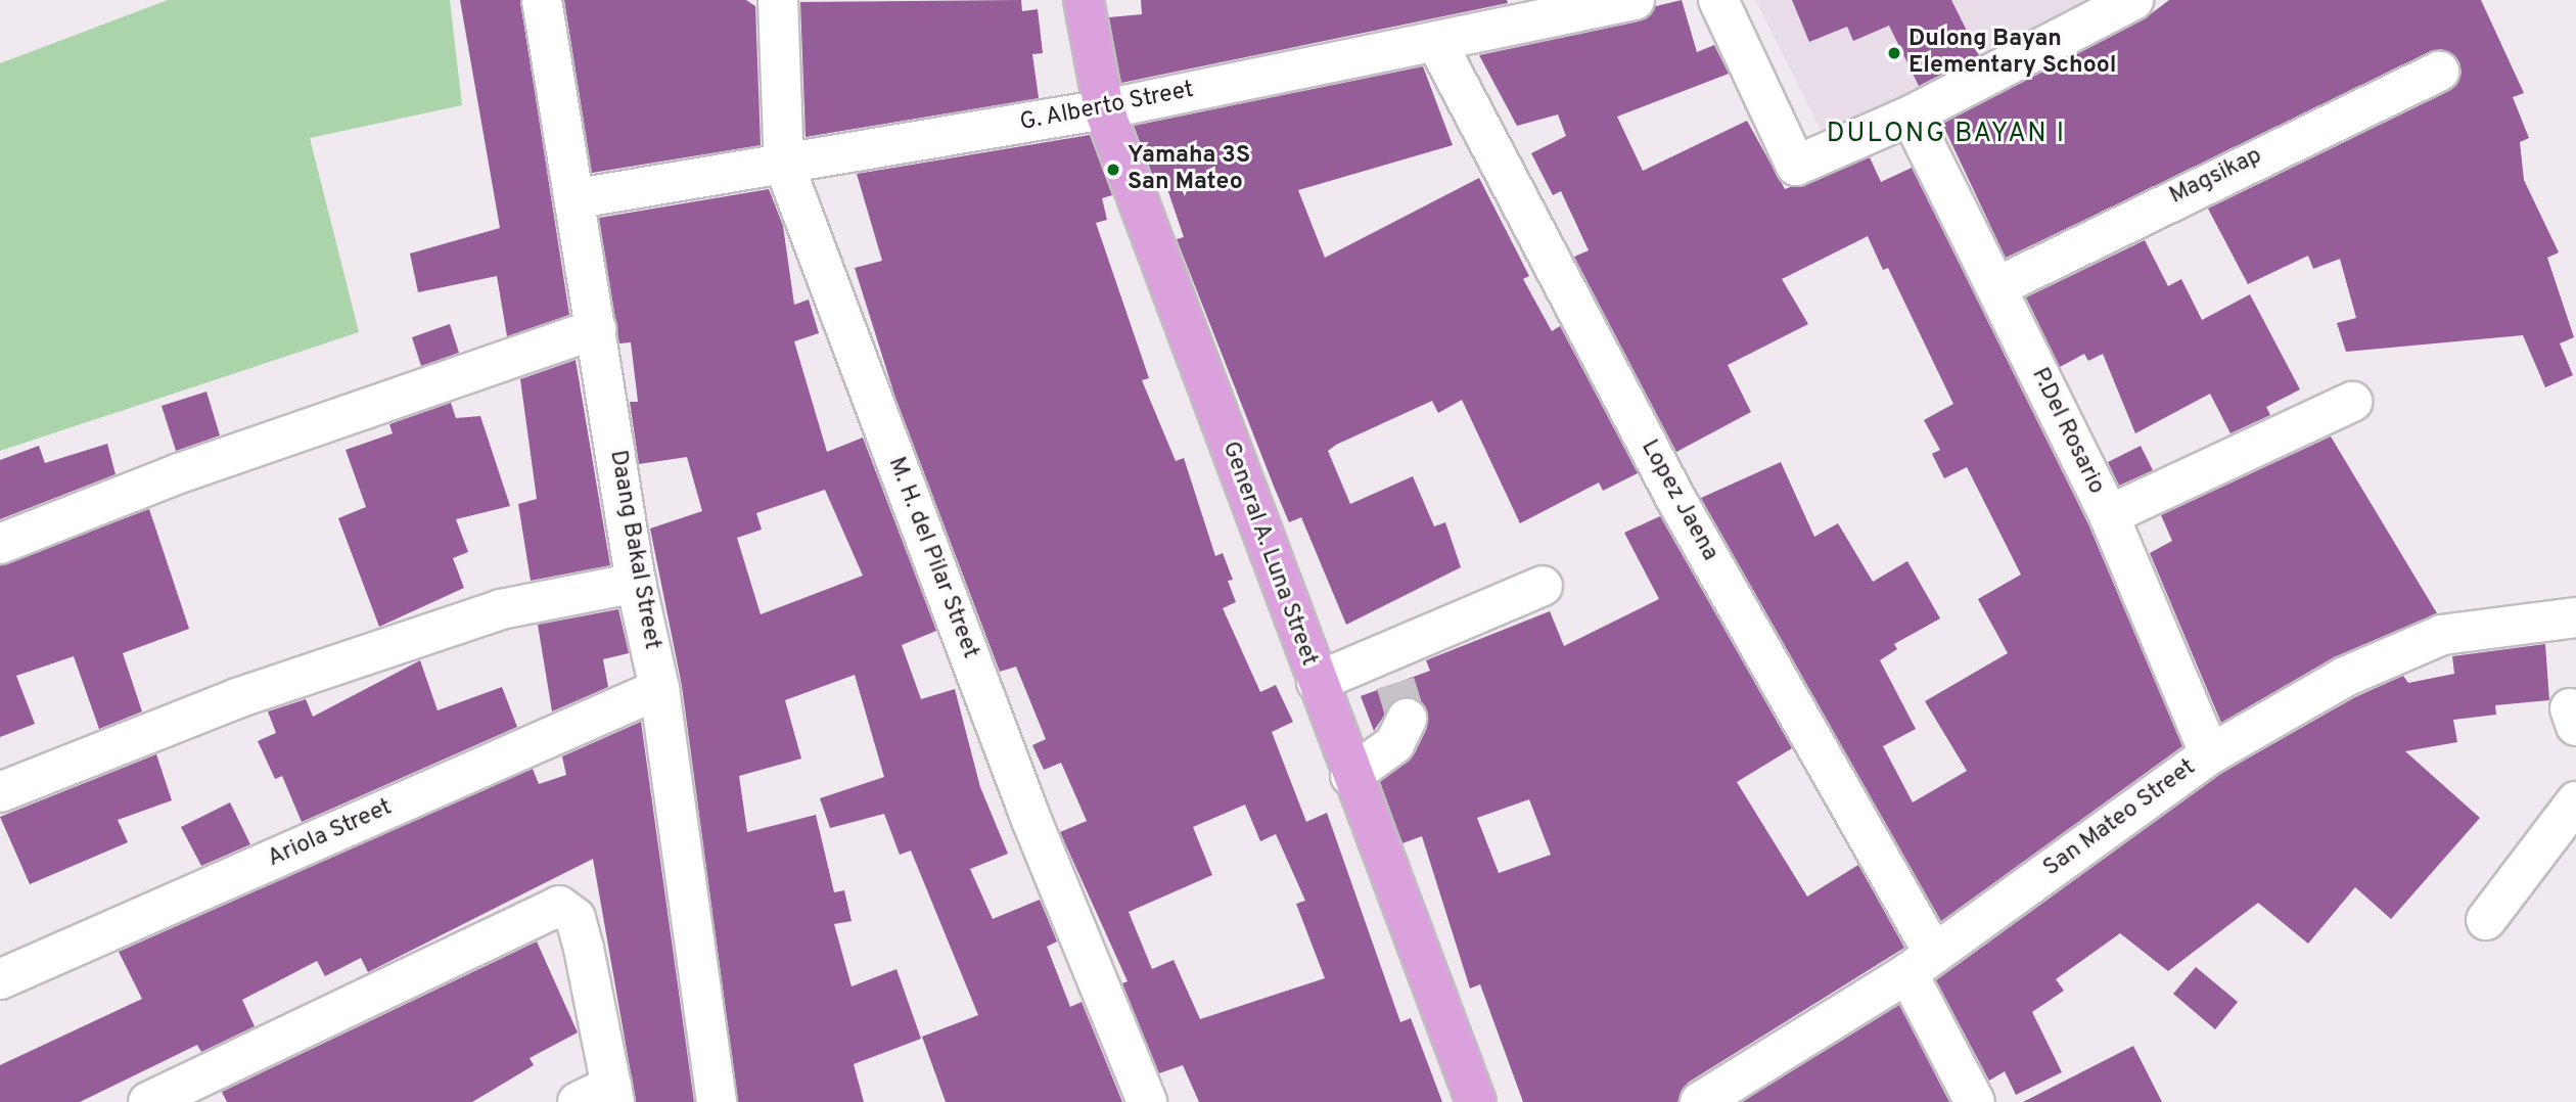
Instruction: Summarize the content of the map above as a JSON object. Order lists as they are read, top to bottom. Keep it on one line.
{"streets":{"main road":["General A. Luna Street"],"street":["G. Alberto Street","Magsikap","P.Del Rosario","Lopez Jaena","Daang Bakal Street","M. H. del Pilar Street","San Mateo Street","Ariola Street"]},"crossings":[["G. Alberto Street","Lopez Jaena"],["G. Alberto Street","Daang Bakal Street"],["G. Alberto Street","General A. Luna Street"],["G. Alberto Street","M. H. del Pilar Street"],["Magsikap","P.Del Rosario"],["P.Del Rosario","San Mateo Street"],["Lopez Jaena","San Mateo Street"],["Daang Bakal Street","Ariola Street"]],"districts":["DULONG BAYAN I"],"places":["Dulong Bayan Elementary School","Yamaha 3S San Mateo"]}
